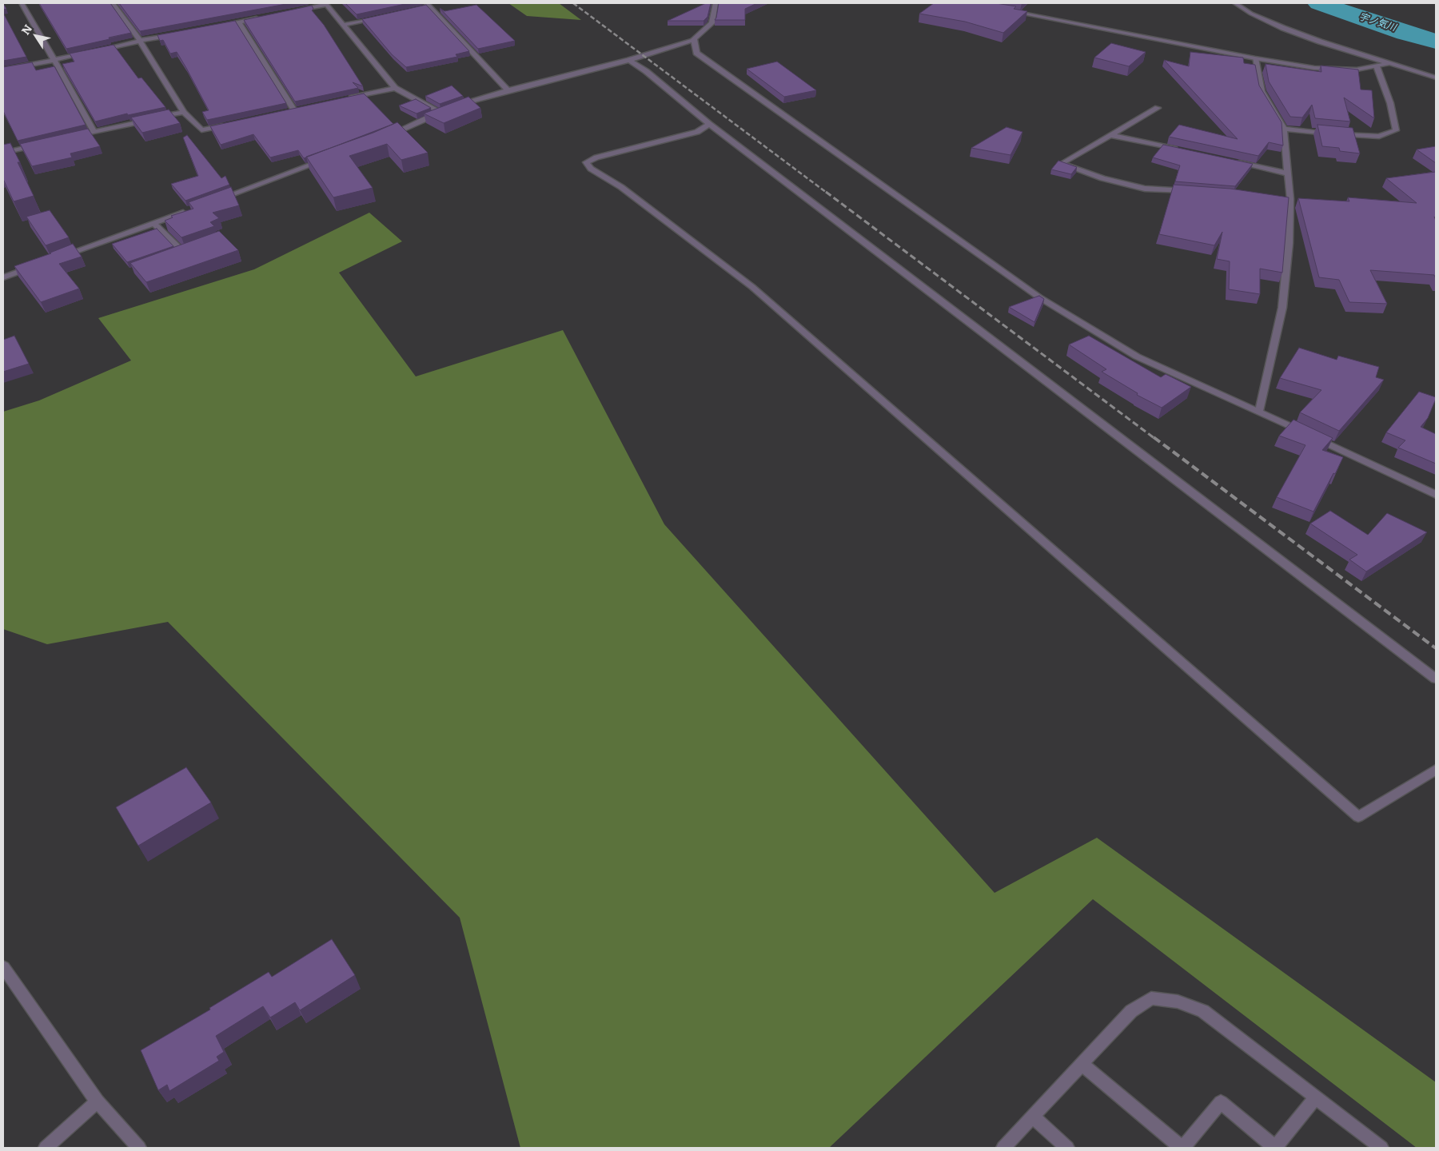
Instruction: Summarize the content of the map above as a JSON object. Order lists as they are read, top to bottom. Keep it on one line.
{"water":["宇ノ気川"],"north":"top left"}
